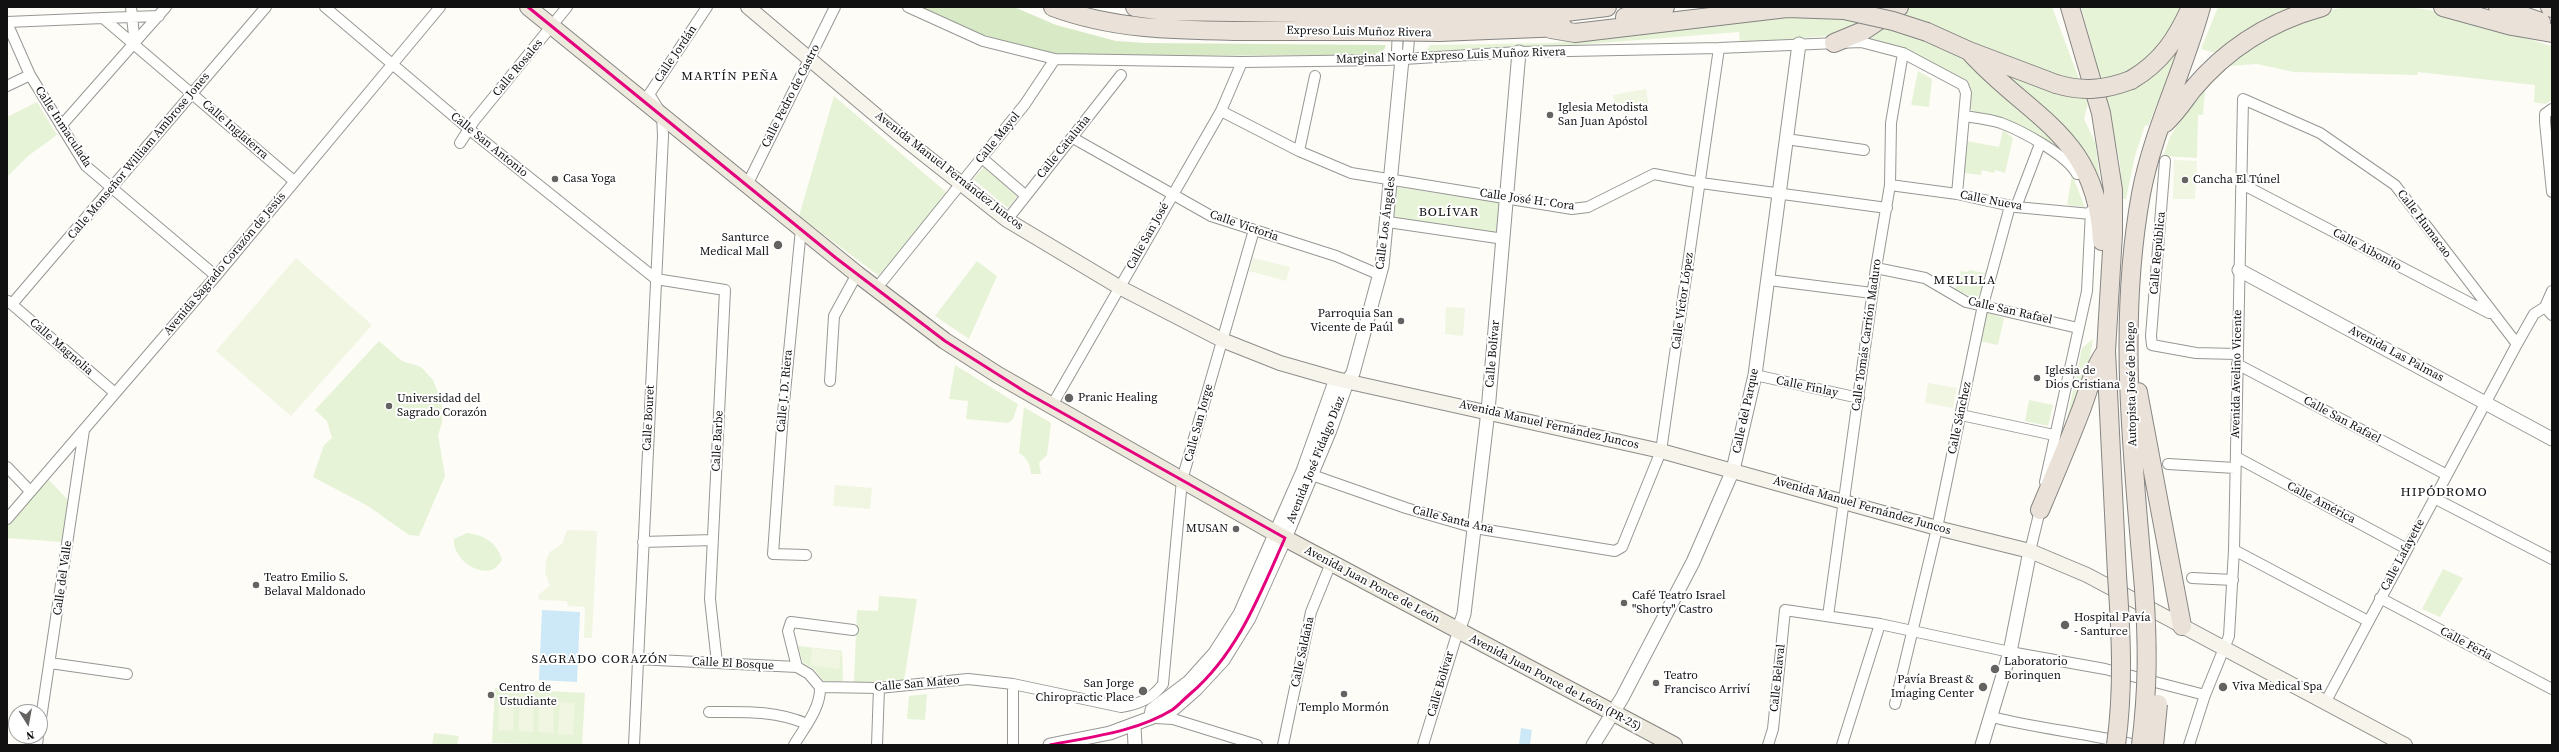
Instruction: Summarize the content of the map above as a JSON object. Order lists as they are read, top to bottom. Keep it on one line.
{"streets":{"highway":["Expreso Luis Muñoz Rivera","Autopista José de Diego"],"main road":["Avenida Manuel Fernández Juncos","Avenida Juan Ponce de León","Avenida Juan Ponce de León (PR-25)"],"street":["Calle Jordán","Marginal Norte Expreso Luis Muñoz Rivera","Calle Rosales","Calle Pedro de Castro","Calle Inmaculada","Calle Inglaterra","Calle Mayol","Calle San Antonio","Calle Cataluña","Calle Monseñor William Ambrose Jones","Calle José H. Cora","Calle Nueva","Calle Los Ángeles","Calle Humacao","Calle Victoria","Calle San José","Calle Aibonito","Calle República","Avenida Sagrado Corazón de Jesús","Calle Víctor López","Calle San Rafael","Calle Tomás Carrión Maduro","Calle Magnolia","Calle Bolívar","Avenida Las Palmas","Avenida Avelino Vicente","Calle Finlay","Calle J. D. Riera","Calle del Parque","Calle Bouret","Calle Sánchez","Calle San Jorge","Calle Barbe","Avenida José Fidalgo Díaz","Calle América","Calle Santa Ana","Calle Lafayette","Calle del Valle","Calle Feria","Calle Saldaña","Calle El Bosque","Calle Belaval","Calle San Mateo"]},"crossings":[["Marginal Norte Expreso Luis Muñoz Rivera","Calle Mayol"],["Marginal Norte Expreso Luis Muñoz Rivera","Calle Los Ángeles"],["Marginal Norte Expreso Luis Muñoz Rivera","Calle San José"],["Marginal Norte Expreso Luis Muñoz Rivera","Calle Víctor López"],["Marginal Norte Expreso Luis Muñoz Rivera","Calle Tomás Carrión Maduro"],["Marginal Norte Expreso Luis Muñoz Rivera","Calle Bolívar"],["Marginal Norte Expreso Luis Muñoz Rivera","Calle del Parque"],["Calle Rosales","Calle San Antonio"],["Calle Pedro de Castro","Avenida Manuel Fernández Juncos"],["Calle Inmaculada","Calle Monseñor William Ambrose Jones"],["Calle Inmaculada","Avenida Sagrado Corazón de Jesús"],["Calle Inglaterra","Calle Monseñor William Ambrose Jones"],["Calle Inglaterra","Avenida Sagrado Corazón de Jesús"],["Calle Mayol","Avenida Manuel Fernández Juncos"],["Calle San Antonio","Avenida Sagrado Corazón de Jesús"],["Calle San Antonio","Calle Bouret"],["Calle San Antonio","Calle Barbe"],["Calle Cataluña","Avenida Manuel Fernández Juncos"],["Calle Cataluña","Calle Victoria"],["Calle Monseñor William Ambrose Jones","Calle Magnolia"],["Avenida Manuel Fernández Juncos","Calle Los Ángeles"],["Avenida Manuel Fernández Juncos","Calle San José"],["Avenida Manuel Fernández Juncos","Calle Víctor López"],["Avenida Manuel Fernández Juncos","Calle Tomás Carrión Maduro"],["Avenida Manuel Fernández Juncos","Calle Bolívar"],["Avenida Manuel Fernández Juncos","Avenida Avelino Vicente"],["Avenida Manuel Fernández Juncos","Calle del Parque"],["Avenida Manuel Fernández Juncos","Calle Sánchez"],["Avenida Manuel Fernández Juncos","Calle San Jorge"],["Avenida Manuel Fernández Juncos","Avenida José Fidalgo Díaz"],["Avenida Manuel Fernández Juncos","Calle Lafayette"],["Calle José H. Cora","Calle Los Ángeles"],["Calle José H. Cora","Calle San José"],["Calle José H. Cora","Calle Víctor López"],["Calle José H. Cora","Calle Tomás Carrión Maduro"],["Calle José H. Cora","Calle Bolívar"],["Calle José H. Cora","Calle del Parque"],["Calle Nueva","Calle Tomás Carrión Maduro"],["Calle Nueva","Calle Sánchez"],["Calle Los Ángeles","Calle Victoria"],["Calle Los Ángeles","Avenida José Fidalgo Díaz"],["Calle Humacao","Calle Aibonito"],["Calle Humacao","Avenida Avelino Vicente"],["Calle Humacao","Calle Lafayette"],["Calle Victoria","Calle San José"],["Calle Victoria","Calle San Jorge"],["Calle Aibonito","Avenida Avelino Vicente"],["Calle República","Avenida Avelino Vicente"],["Avenida Sagrado Corazón de Jesús","Calle Magnolia"],["Avenida Sagrado Corazón de Jesús","Calle del Valle"],["Calle Víctor López","Calle Santa Ana"],["Calle San Rafael","Calle Tomás Carrión Maduro"],["Calle San Rafael","Avenida Avelino Vicente"],["Calle San Rafael","Calle Sánchez"],["Calle San Rafael","Calle Lafayette"],["Calle Tomás Carrión Maduro","Calle Finlay"],["Calle Tomás Carrión Maduro","Calle Belaval"],["Calle Bolívar","Calle Santa Ana"],["Calle Bolívar","Avenida Juan Ponce de León"],["Calle Bolívar","Avenida Juan Ponce de León (PR-25)"],["Avenida Las Palmas","Avenida Avelino Vicente"],["Avenida Las Palmas","Calle Lafayette"],["Avenida Avelino Vicente","Calle América"],["Calle Finlay","Calle del Parque"],["Calle del Parque","Avenida Juan Ponce de León (PR-25)"],["Calle Bouret","Calle Barbe"],["Calle Bouret","Calle El Bosque"],["Calle San Jorge","Calle San Mateo"],["Calle Barbe","Calle El Bosque"],["Avenida José Fidalgo Díaz","Calle Santa Ana"],["Avenida José Fidalgo Díaz","Avenida Juan Ponce de León"],["Calle América","Calle Lafayette"],["Calle Lafayette","Calle Feria"],["Avenida Juan Ponce de León","Calle Saldaña"],["Avenida Juan Ponce de León","Avenida Juan Ponce de León (PR-25)"]],"districts":["MARTÍN PEÑA","BOLÍVAR","MELILLA","HIPÓDROMO","SAGRADO CORAZÓN"],"places":["Iglesia Metodista San Juan Apόstol","Casa Yoga","Cancha El Túnel","Santurce Medical Mall","Parroquia San Vicente de Paúl","Iglesia de Dios Cristiana","Pranic Healing","Universidad del Sagrado Corazón","MUSAN","Teatro Emilio S. Belaval Maldonado","Café Teatro Israel \"Shorty\" Castro","Hospital Pavía - Santurce","Laboratorio Borinquen","Teatro Francisco Arriví","Pavía Breast & Imaging Center","Viva Medical Spa","San Jorge Chiropractic Place","Templo Mormón","Centro de Ustudiante"],"north":"bottom"}
